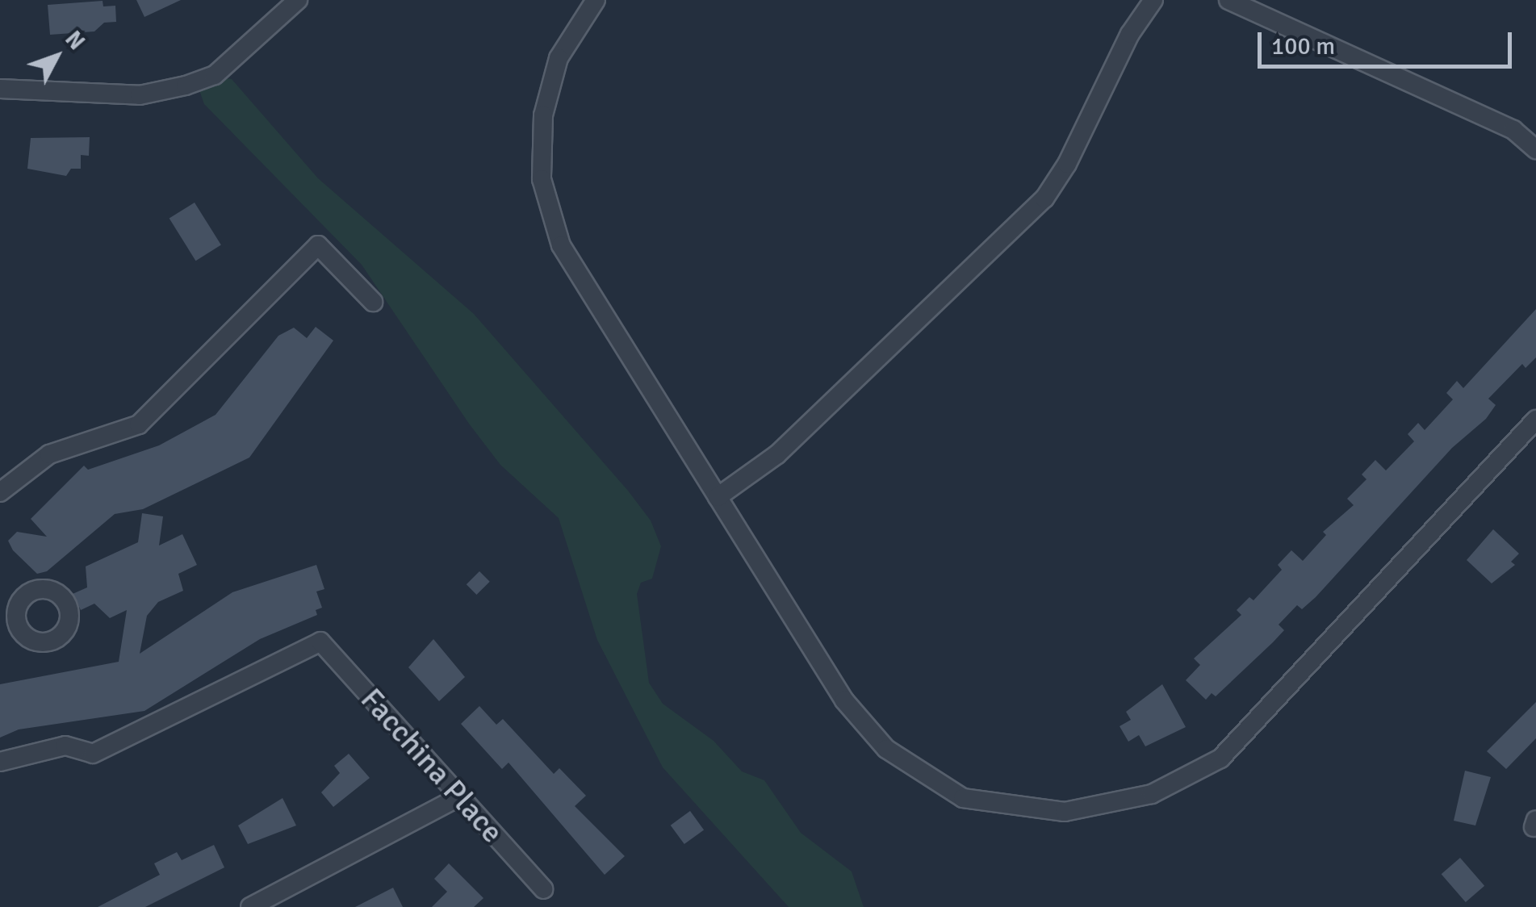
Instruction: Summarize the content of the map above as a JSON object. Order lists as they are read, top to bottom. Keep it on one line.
{"streets":{"street":["Facchina Place"]},"scale_bar":"100 m","north":"top right"}
